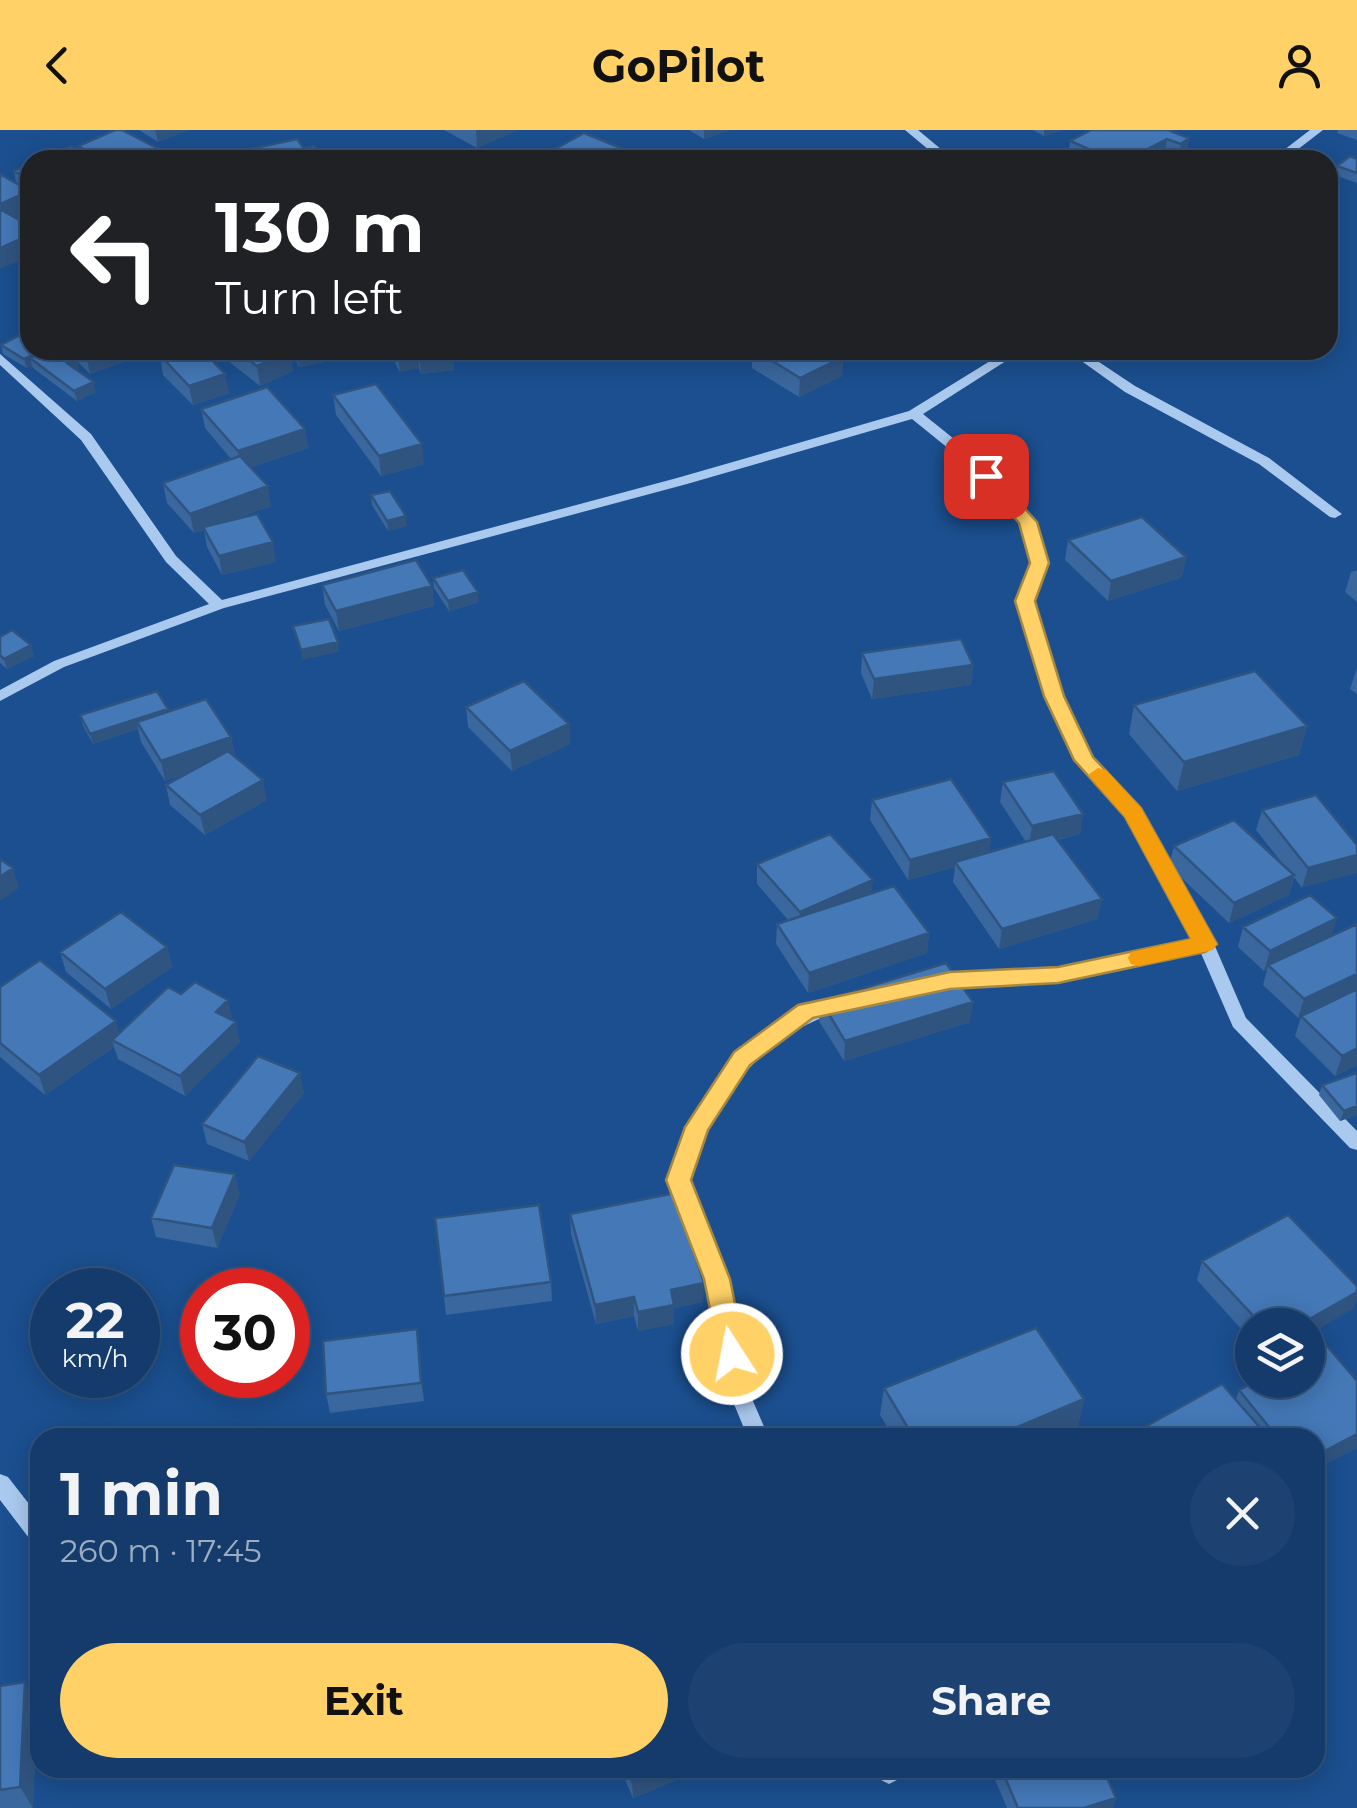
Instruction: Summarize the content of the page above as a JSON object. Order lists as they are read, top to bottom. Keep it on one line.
{"page":{"header":"GoPilot","turn":["130 m","Turn left"],"speed":"22 km/h","limit":"30","heading":["1 min","260 m · 17:45"],"buttons":["Exit","Share"]}}
